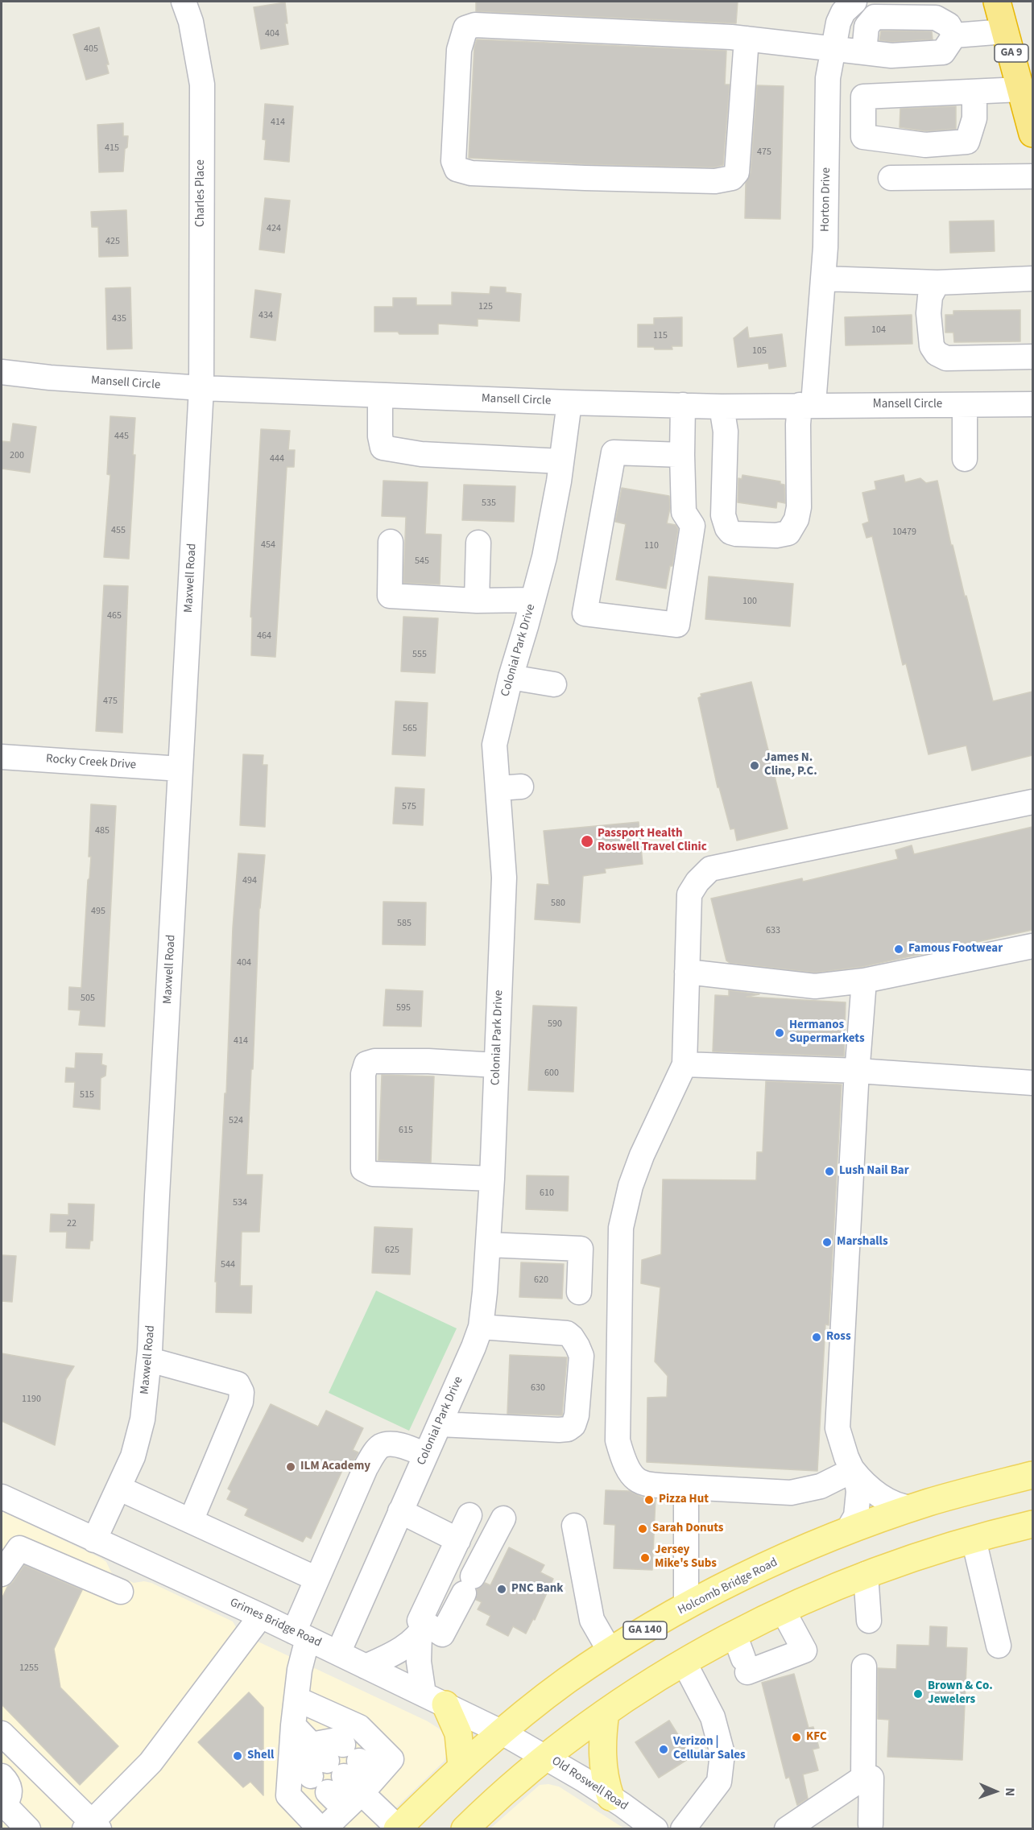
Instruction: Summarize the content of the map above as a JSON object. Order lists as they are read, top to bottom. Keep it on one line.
{"streets":{"highway":["GA 9"],"main road":["Holcomb Bridge Road","GA 140"],"street":["Charles Place","Horton Drive","Mansell Circle","Maxwell Road","Colonial Park Drive","Rocky Creek Drive","Grimes Bridge Road","Old Roswell Road"]},"crossings":[["Charles Place","Mansell Circle"],["Charles Place","Maxwell Road"],["Horton Drive","Mansell Circle"],["Mansell Circle","Maxwell Road"],["Mansell Circle","Colonial Park Drive"],["Maxwell Road","Rocky Creek Drive"],["Maxwell Road","Grimes Bridge Road"],["Colonial Park Drive","Grimes Bridge Road"],["Holcomb Bridge Road","Grimes Bridge Road"],["Grimes Bridge Road","Old Roswell Road"]],"places":["James N. Cline, P.C.","Passport Health Roswell Travel Clinic","Famous Footwear","Hermanos Supermarkets","Lush Nail Bar","Marshalls","Ross","ILM Academy","Pizza Hut","Sarah Donuts","Jersey Mike's Subs","PNC Bank","Brown & Co. Jewelers","KFC","Verizon | Cellular Sales","Shell"],"house_numbers":["404","405","414","415","475","424","425","125","434","435","104","115","105","445","200","444","535","455","10479","454","110","545","100","465","464","555","475","565","575","485","494","580","495","585","633","404","505","595","590","414","600","515","524","615","610","534","22","625","544","620","630","1190","1255"],"north":"right"}
